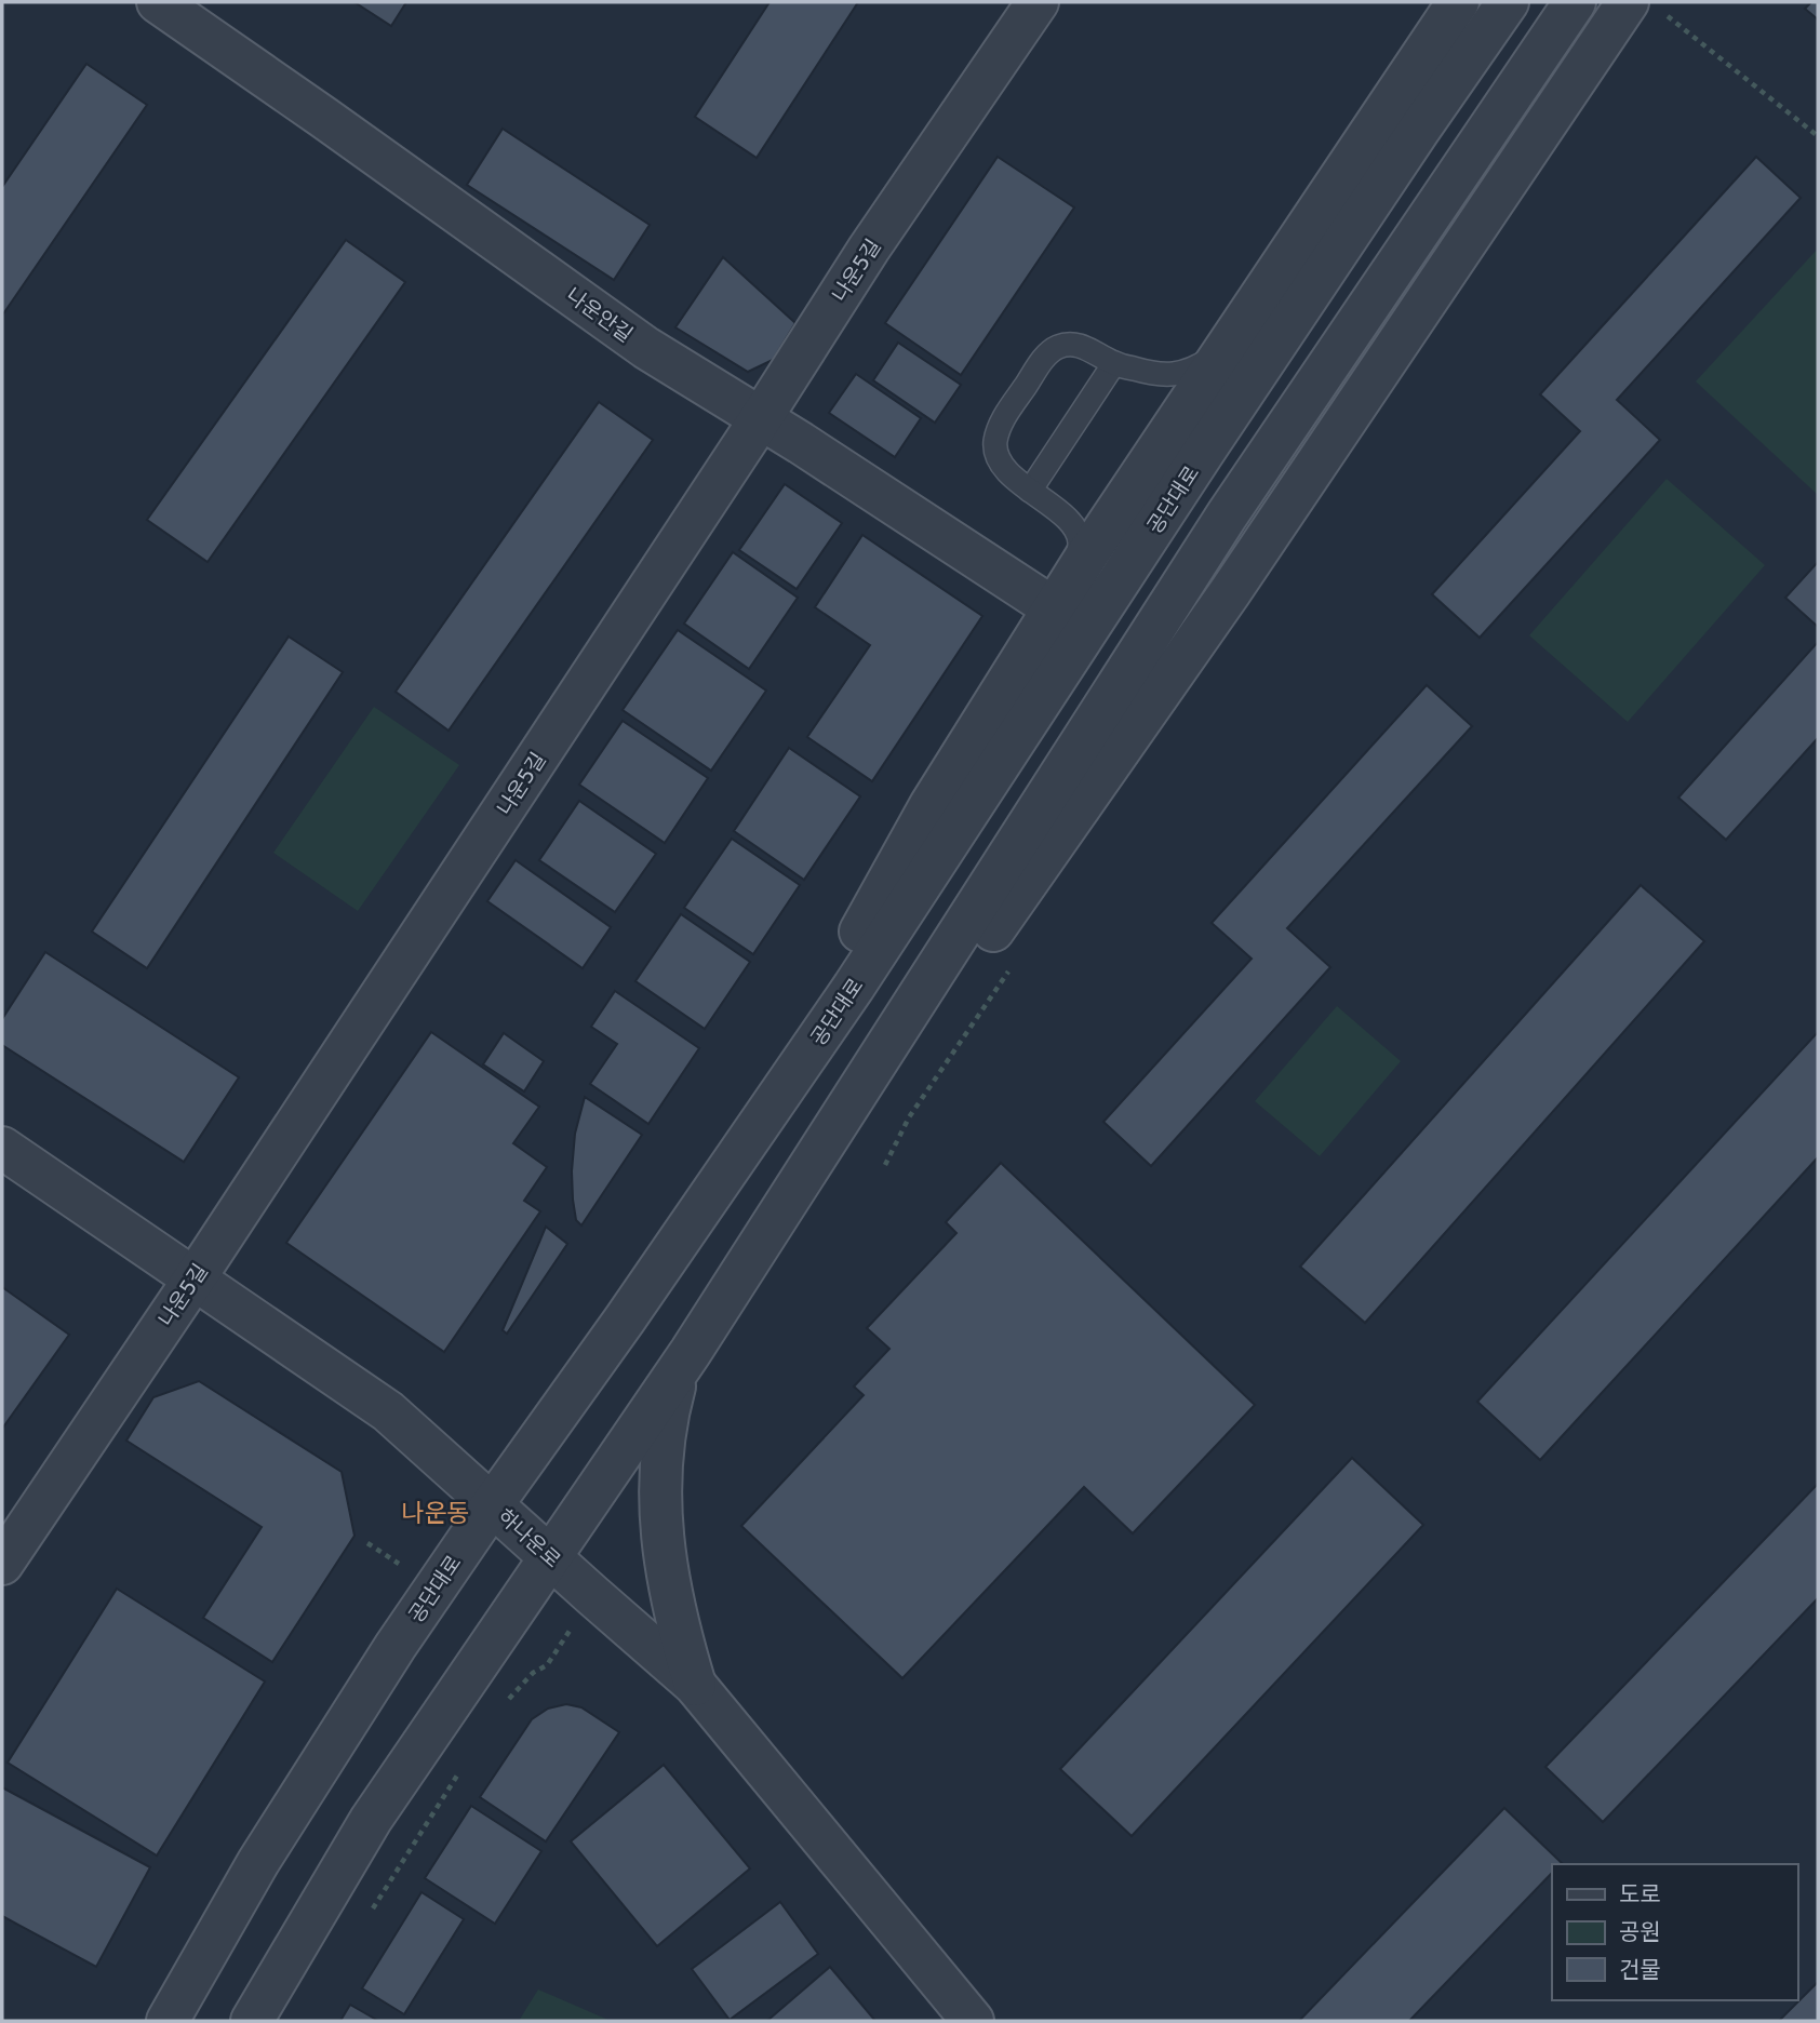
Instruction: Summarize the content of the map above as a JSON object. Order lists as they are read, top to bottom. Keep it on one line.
{"streets":{"street":["나운5길","나운안길","공단대로","하나운로"]},"crossings":[["나운5길","나운안길"],["나운5길","하나운로"],["공단대로","하나운로"]],"districts":["나운동"],"legend":["도로","공원","건물"]}
